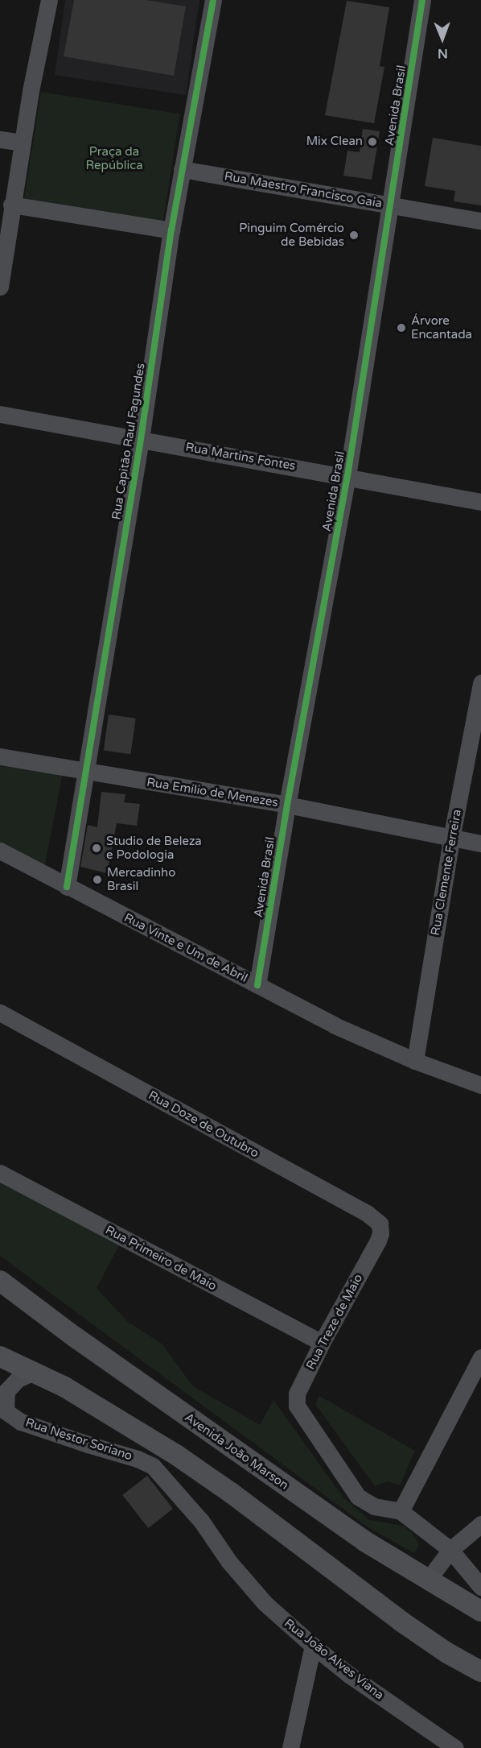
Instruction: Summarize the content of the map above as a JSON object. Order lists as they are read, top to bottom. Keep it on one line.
{"streets":{"main road":["Avenida João Marson"],"street":["Avenida Brasil","Rua Maestro Francisco Gaia","Rua Capitão Raul Fagundes","Rua Martins Fontes","Rua Emílio de Menezes","Rua Clemente Ferreira","Rua Vinte e Um de Abril","Rua Doze de Outubro","Rua Primeiro de Maio","Rua Treze de Maio","Rua Nestor Soriano","Rua João Alves Viana"]},"crossings":[["Avenida Brasil","Rua Maestro Francisco Gaia"],["Avenida Brasil","Rua Martins Fontes"],["Avenida Brasil","Rua Emílio de Menezes"],["Avenida Brasil","Rua Vinte e Um de Abril"],["Rua Maestro Francisco Gaia","Rua Capitão Raul Fagundes"],["Rua Capitão Raul Fagundes","Rua Martins Fontes"],["Rua Capitão Raul Fagundes","Rua Emílio de Menezes"],["Rua Capitão Raul Fagundes","Rua Vinte e Um de Abril"],["Rua Emílio de Menezes","Rua Clemente Ferreira"],["Rua Clemente Ferreira","Rua Vinte e Um de Abril"],["Rua Doze de Outubro","Rua Treze de Maio"],["Rua Primeiro de Maio","Rua Treze de Maio"],["Rua Nestor Soriano","Rua João Alves Viana"]],"parks":["Praça da República"],"places":["Mix Clean","Pinguim Comércio de Bebidas","Árvore Encantada","Studio de Beleza e Podologia","Mercadinho Brasil"],"north":"bottom"}
